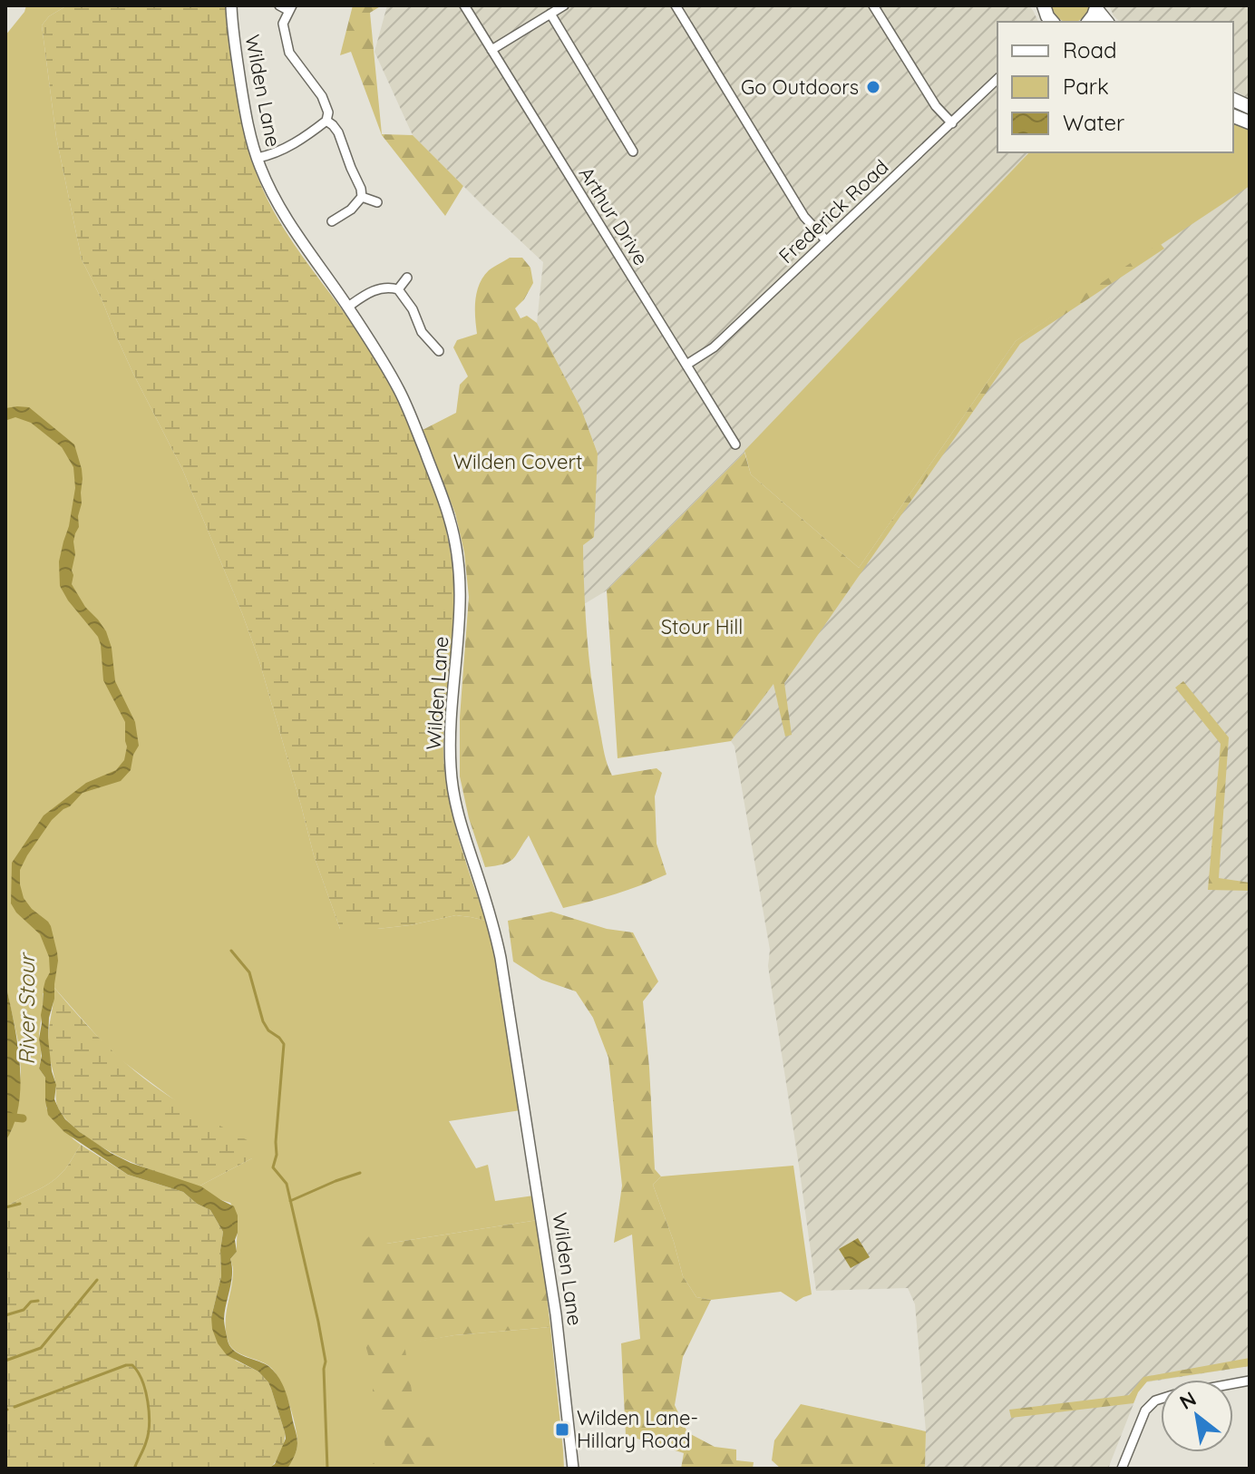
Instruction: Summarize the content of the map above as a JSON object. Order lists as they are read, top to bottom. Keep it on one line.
{"streets":{"street":["Wilden Lane","Frederick Road","Arthur Drive"]},"crossings":[["Frederick Road","Arthur Drive"]],"water":["River Stour"],"parks":["Wilden Covert","Stour Hill"],"places":{"other":["Go Outdoors"],"transit":["Wilden Lane- Hillary Road"]},"legend":["Road","Park","Water"],"north":"top left"}
